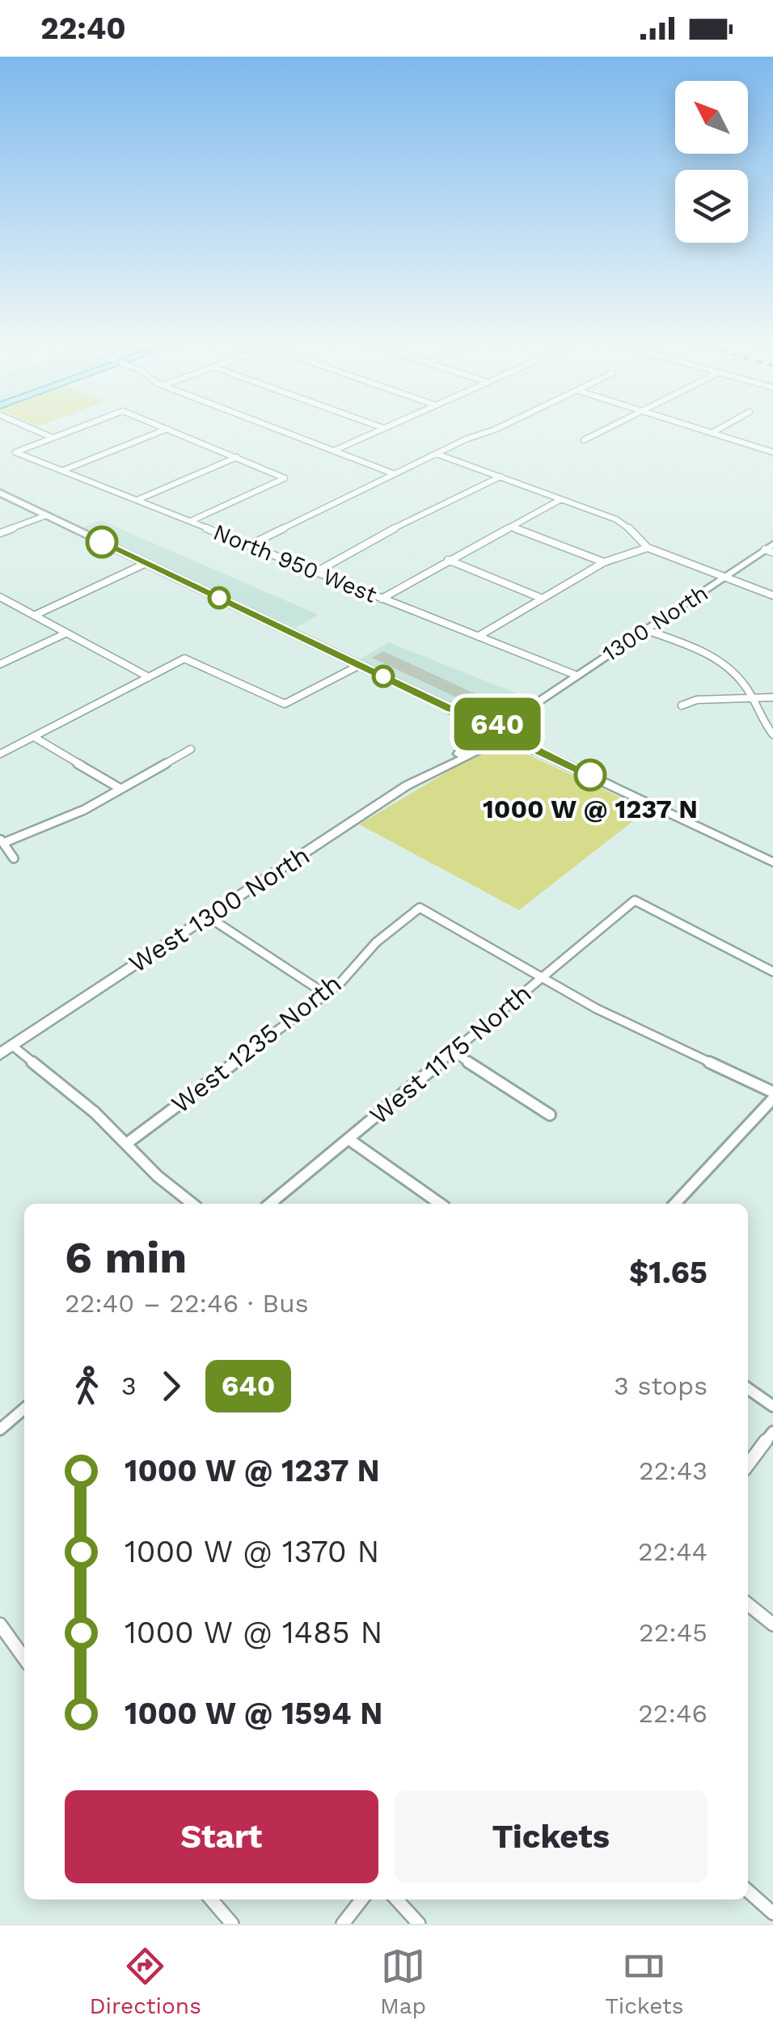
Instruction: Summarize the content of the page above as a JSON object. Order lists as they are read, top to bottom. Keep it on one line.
{"streets":{"street":["North 950 West","1300 North","West 1300 North","West 1235 North","West 1175 North"]},"crossings":[["North 950 West","1300 North"],["1300 North","West 1300 North"],["West 1235 North","West 1175 North"]],"places":["1000 W @ 1237 N"],"lines":["bus line 640"],"north":"top left","page":{"status":"22:40","on_map":"640","heading":["6 min","22:40 – 22:46 · Bus","$1.65"],"legs":["3","640","3 stops"],"list":[{"name":"1000 W @ 1237 N","value":"22:43"},{"name":"1000 W @ 1370 N","value":"22:44"},{"name":"1000 W @ 1485 N","value":"22:45"},{"name":"1000 W @ 1594 N","value":"22:46"}],"buttons":["Start","Tickets"],"tabs":["Directions","Map","Tickets"]}}
